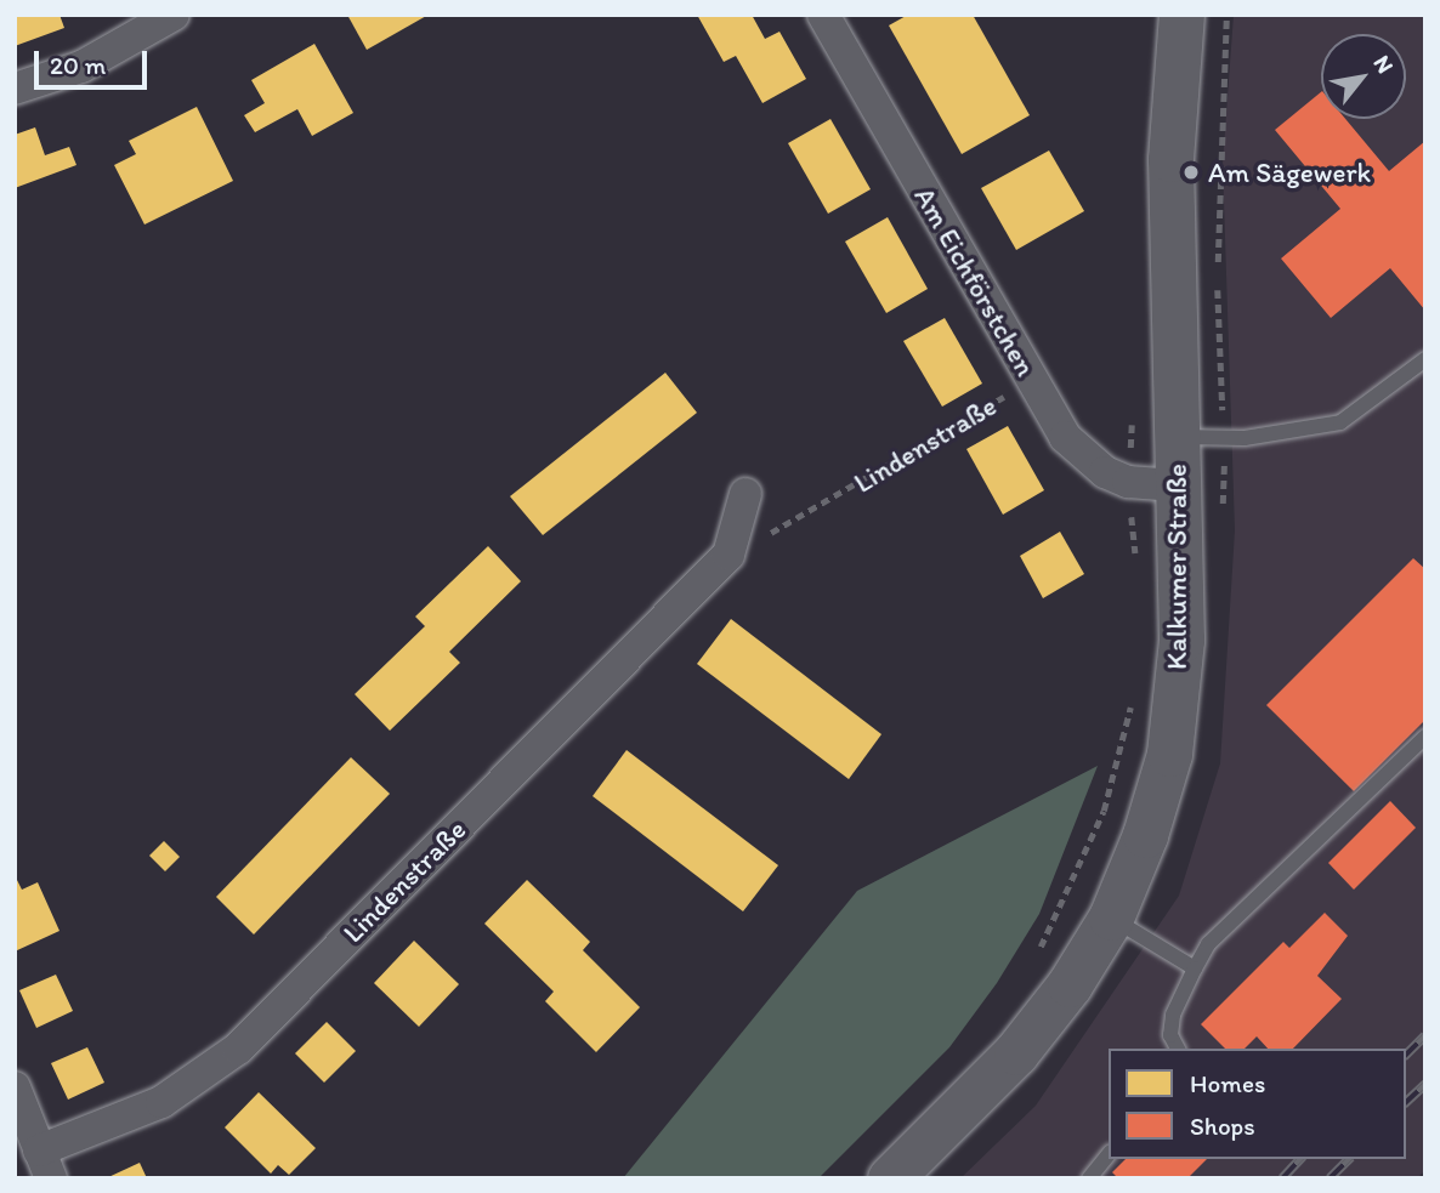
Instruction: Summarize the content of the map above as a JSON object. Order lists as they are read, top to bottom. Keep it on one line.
{"streets":{"main road":["Kalkumer Straße"],"street":["Am Eichförstchen","Lindenstraße"]},"crossings":[["Am Eichförstchen","Lindenstraße"],["Am Eichförstchen","Kalkumer Straße"]],"places":["Am Sägewerk"],"legend":["Homes","Shops"],"scale_bar":"20 m","north":"top right"}
